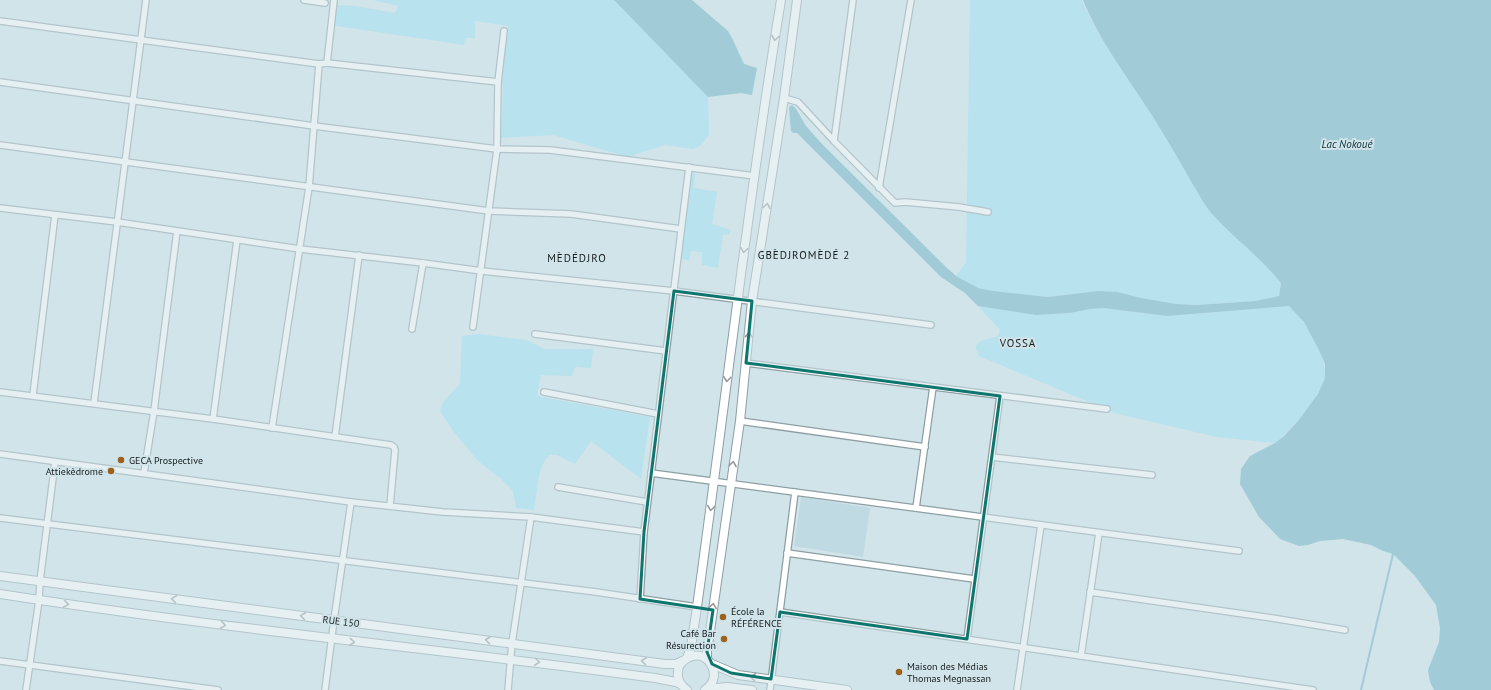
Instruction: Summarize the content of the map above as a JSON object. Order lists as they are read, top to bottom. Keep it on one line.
{"streets":{"main road":["RUE 150"]},"districts":["GBÈDJROMÈDÉ 2","MÈDÉDJRO","VOSSA"],"water":["Lac Nokoué"],"places":["GECA Prospective","Attiekèdrome","École la RÉFÉRENCE","Café Bar Résurection","Maison des Médias Thomas Megnassan"]}
